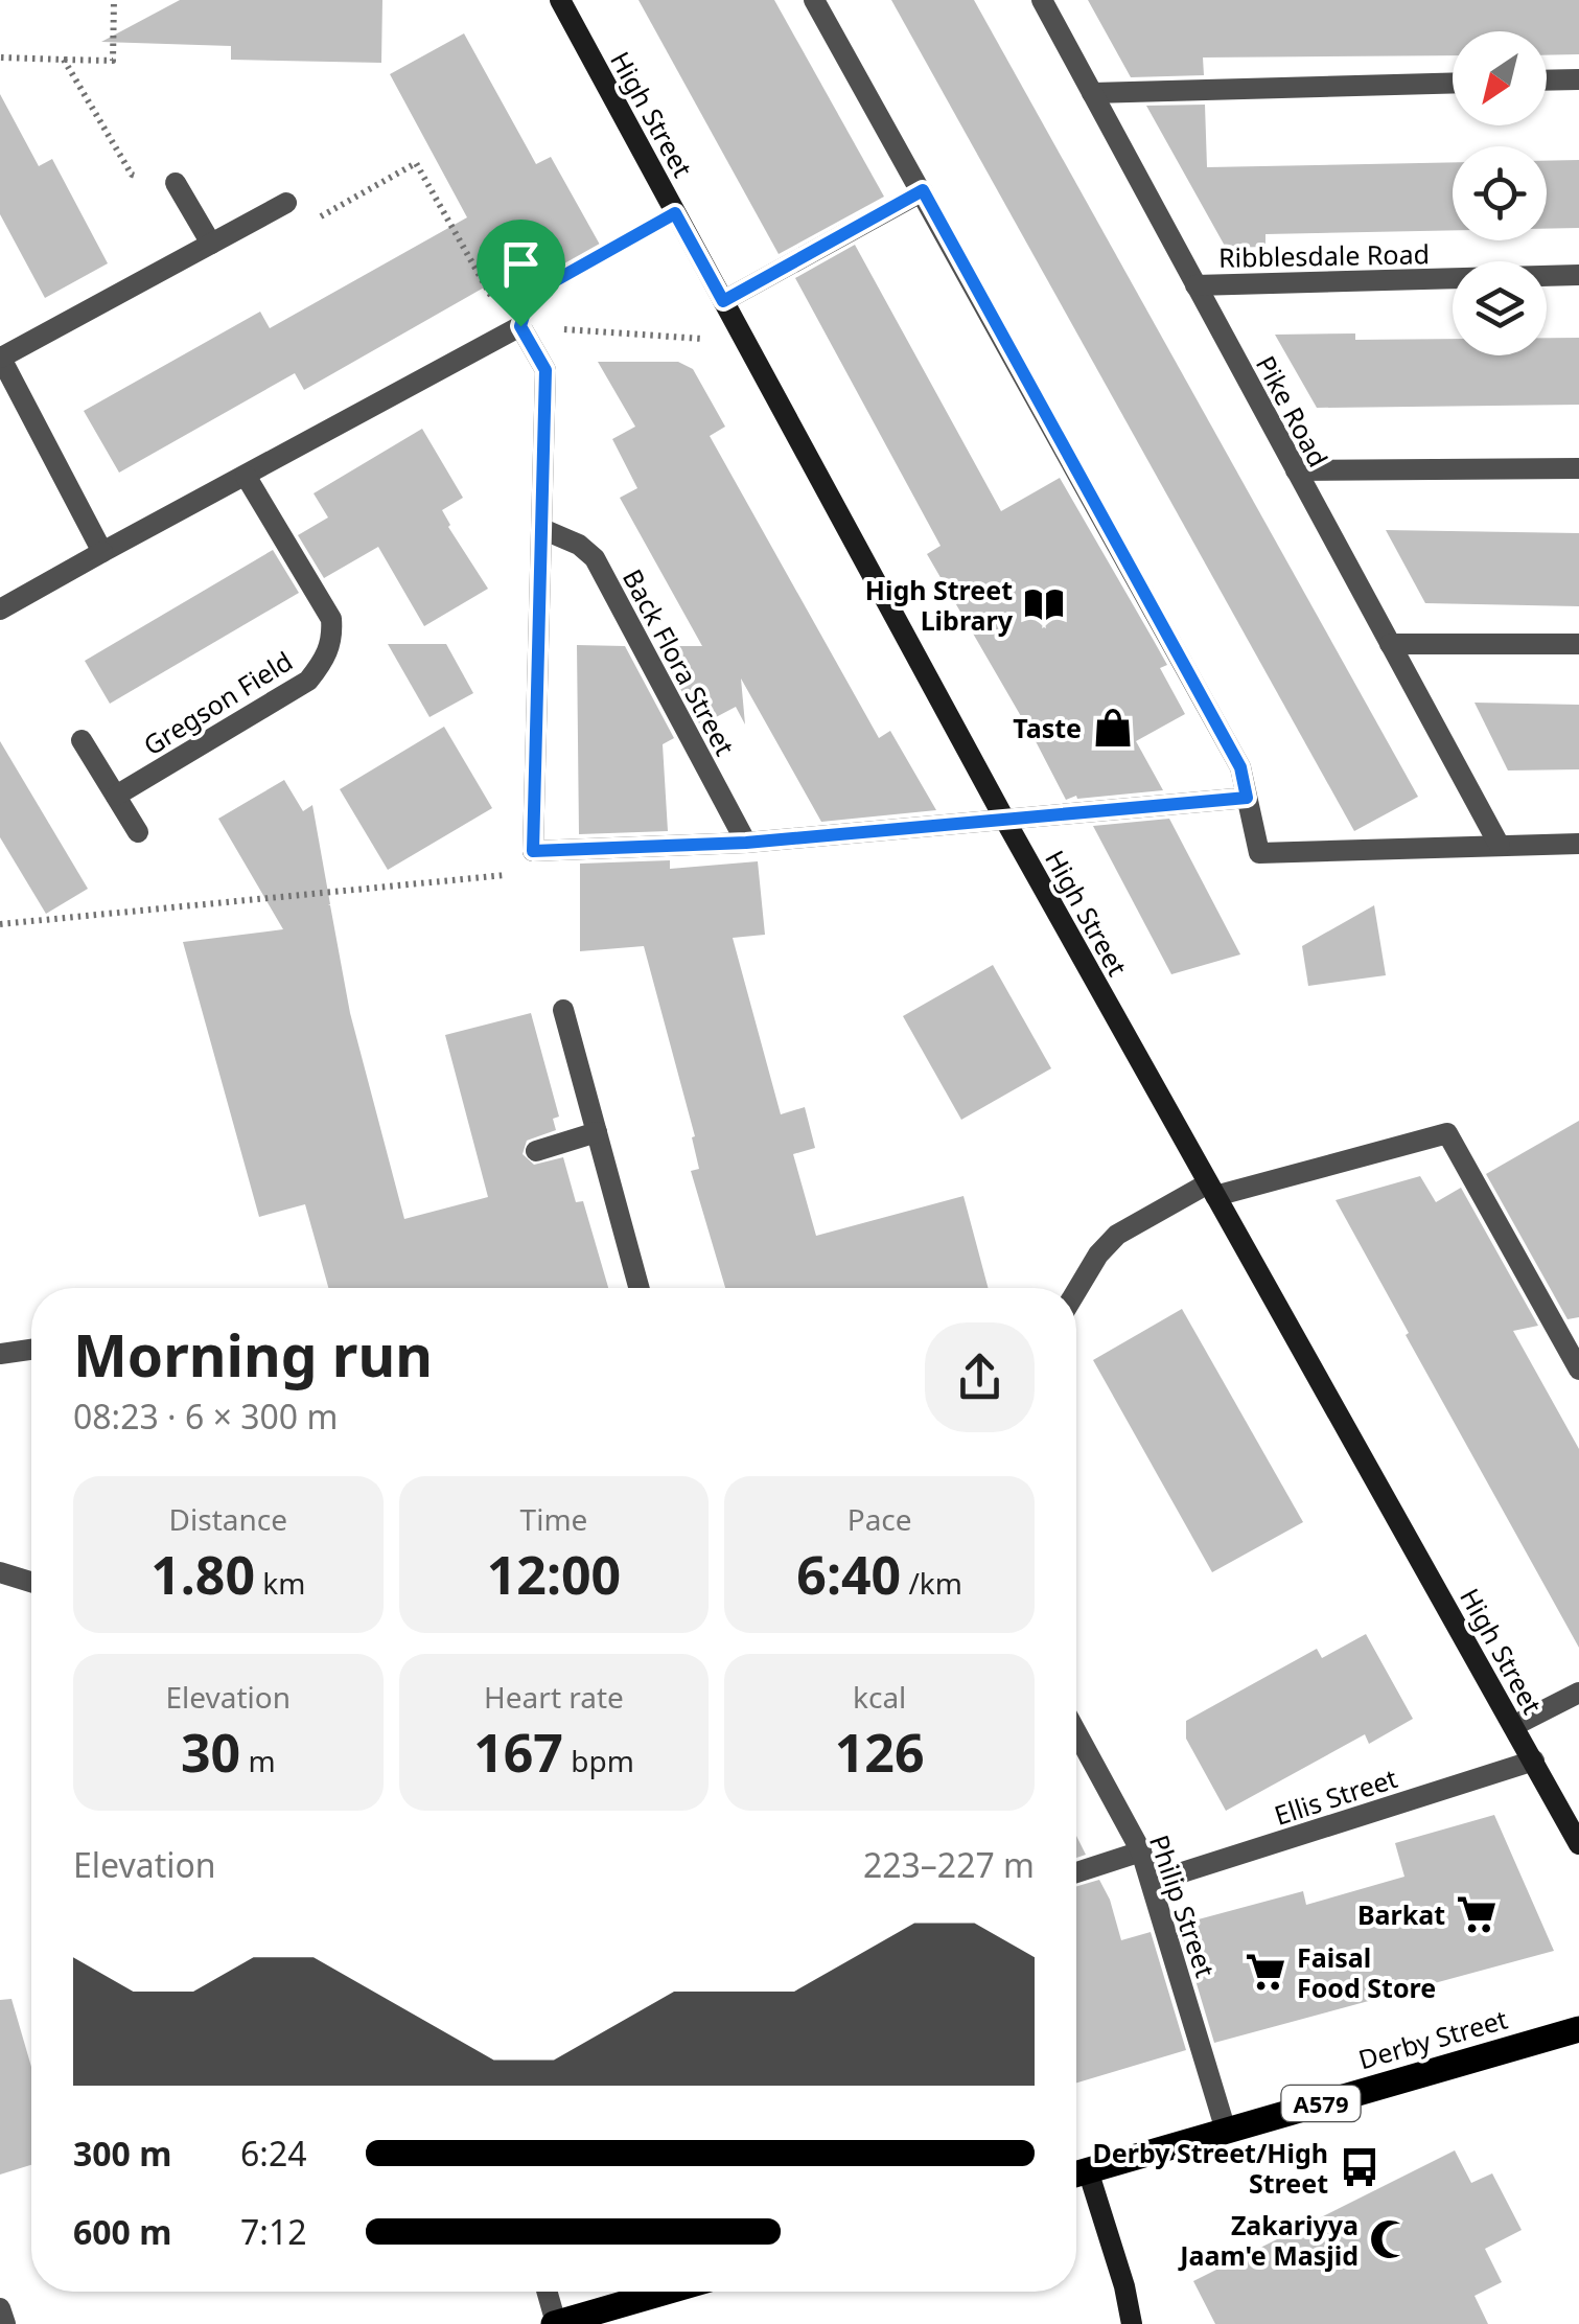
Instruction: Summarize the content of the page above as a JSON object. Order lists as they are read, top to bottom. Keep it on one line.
{"streets":{"main road":["Derby Street","A579"],"street":["High Street","Ribblesdale Road","Pike Road","Back Flora Street","Gregson Field","Ellis Street","Philip Street"]},"crossings":[["High Street","Ellis Street"],["Ribblesdale Road","Pike Road"],["Ellis Street","Philip Street"],["Philip Street","Derby Street"]],"places":{"library":["High Street Library"],"shop":["Taste"],"supermarket":["Barkat","Faisal Food Store"],"bus stop":["Derby Street/High Street"],"mosque":["Zakariyya Jaam'e Masjid"]},"north":"bottom left","page":{"heading":["Morning run","08:23 · 6 × 300 m"],"stats":[["Distance","1.80 km"],["Time","12:00"],["Pace","6:40 /km"],["Elevation","30 m"],["Heart rate","167 bpm"],["kcal","126"]],"chart":["Elevation","223–227 m"],"list":[{"name":"300 m","note":"6:24"},{"name":"600 m","note":"7:12"}]}}
